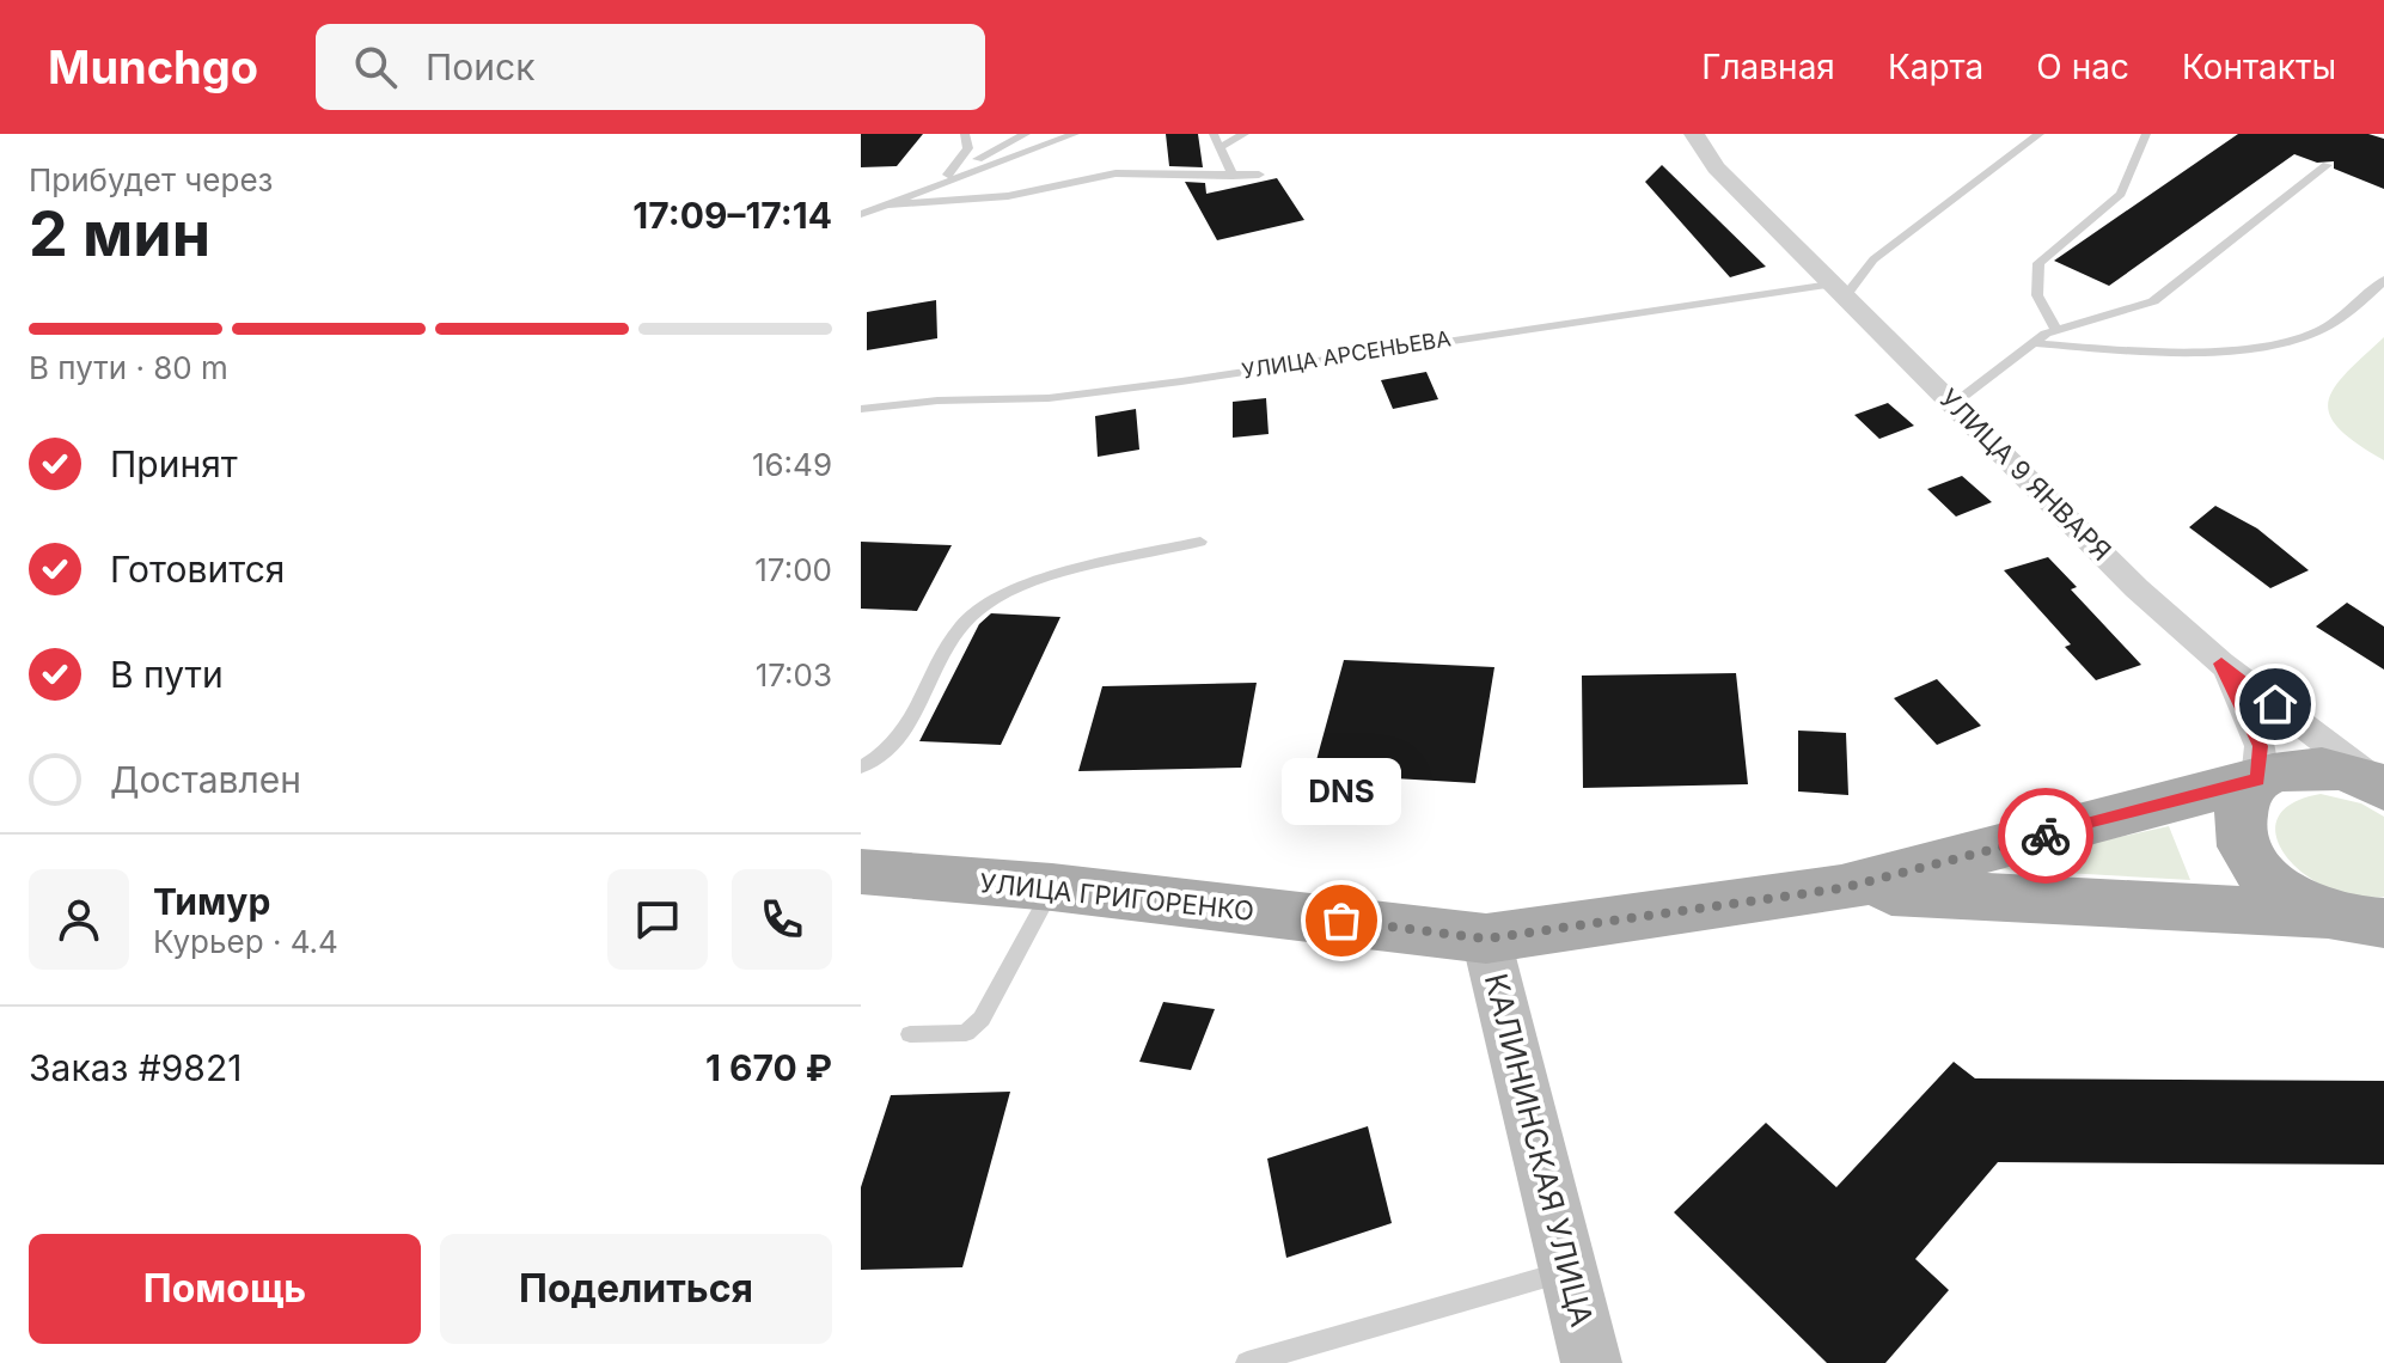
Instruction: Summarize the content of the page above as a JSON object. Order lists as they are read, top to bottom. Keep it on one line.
{"streets":{"main road":["УЛИЦА ГРИГОРЕНКО","КАЛИНИНСКАЯ УЛИЦА"],"street":["УЛИЦА 9 ЯНВАРЯ"],"lane":["УЛИЦА АРСЕНЬЕВА"]},"crossings":[["УЛИЦА АРСЕНЬЕВА","УЛИЦА 9 ЯНВАРЯ"],["УЛИЦА ГРИГОРЕНКО","КАЛИНИНСКАЯ УЛИЦА"]],"places":["DNS"],"page":{"header":"Munchgo","search":"Поиск","nav":["Главная","Карта","О нас","Контакты"],"heading":["2 мин","Прибудет через","17:09–17:14"],"panel":["Тимур","Курьер · 4.4","Заказ #9821","1 670 ₽"],"bar":"В пути · 80 m","list":[["Принят","16:49"],["Готовится","17:00"],["В пути","17:03"],"Доставлен"],"bubble":"DNS","buttons":["Помощь","Поделиться"]}}
